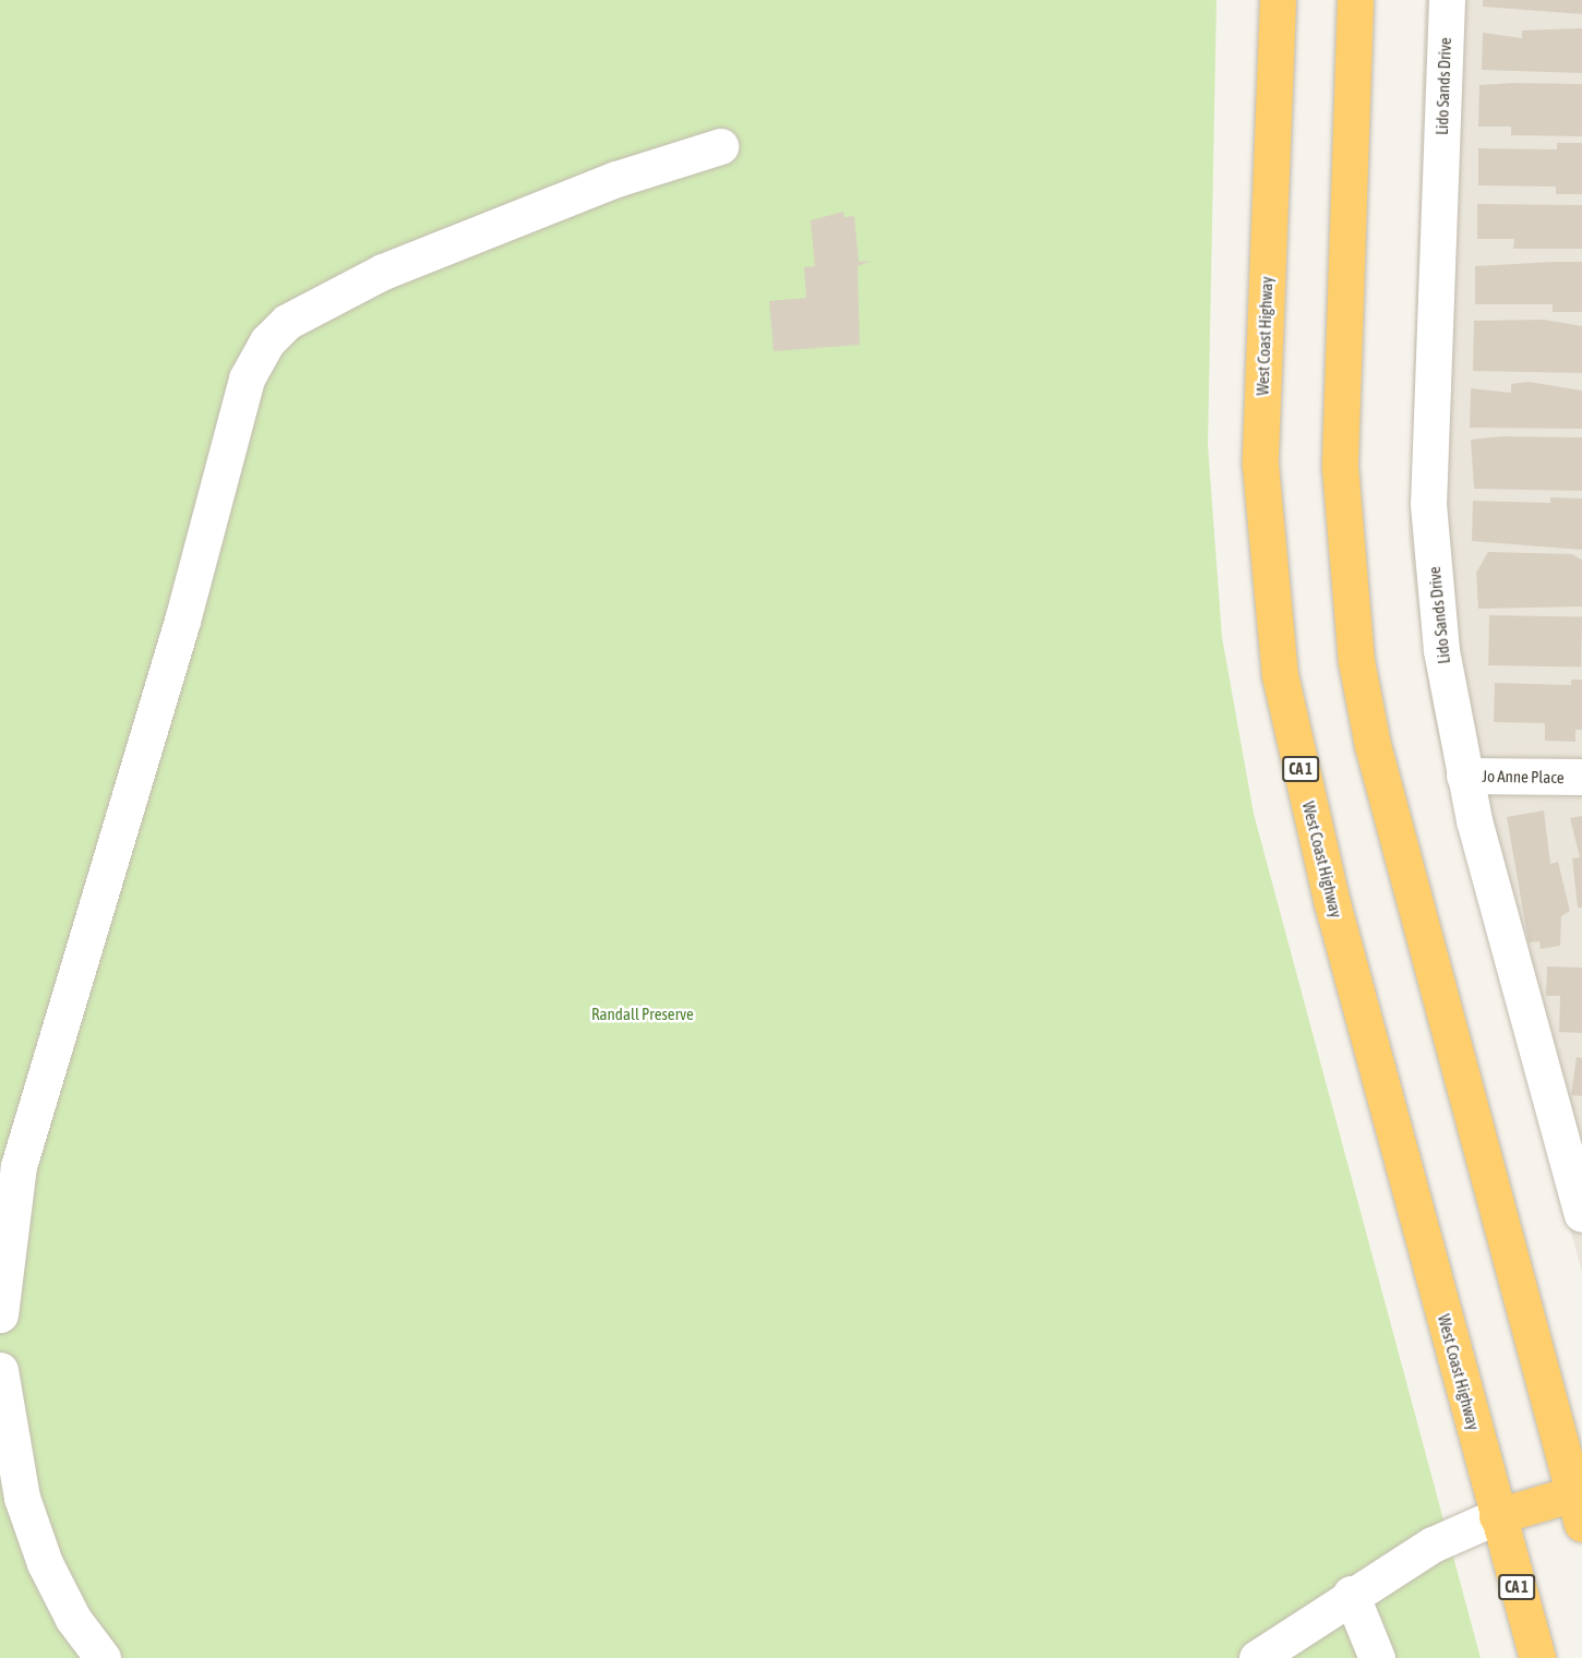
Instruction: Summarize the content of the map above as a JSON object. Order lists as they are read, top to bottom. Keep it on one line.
{"streets":{"highway":["West Coast Highway","CA 1"],"street":["Lido Sands Drive","Jo Anne Place"]},"crossings":[["Lido Sands Drive","Jo Anne Place"]],"parks":["Randall Preserve"]}
